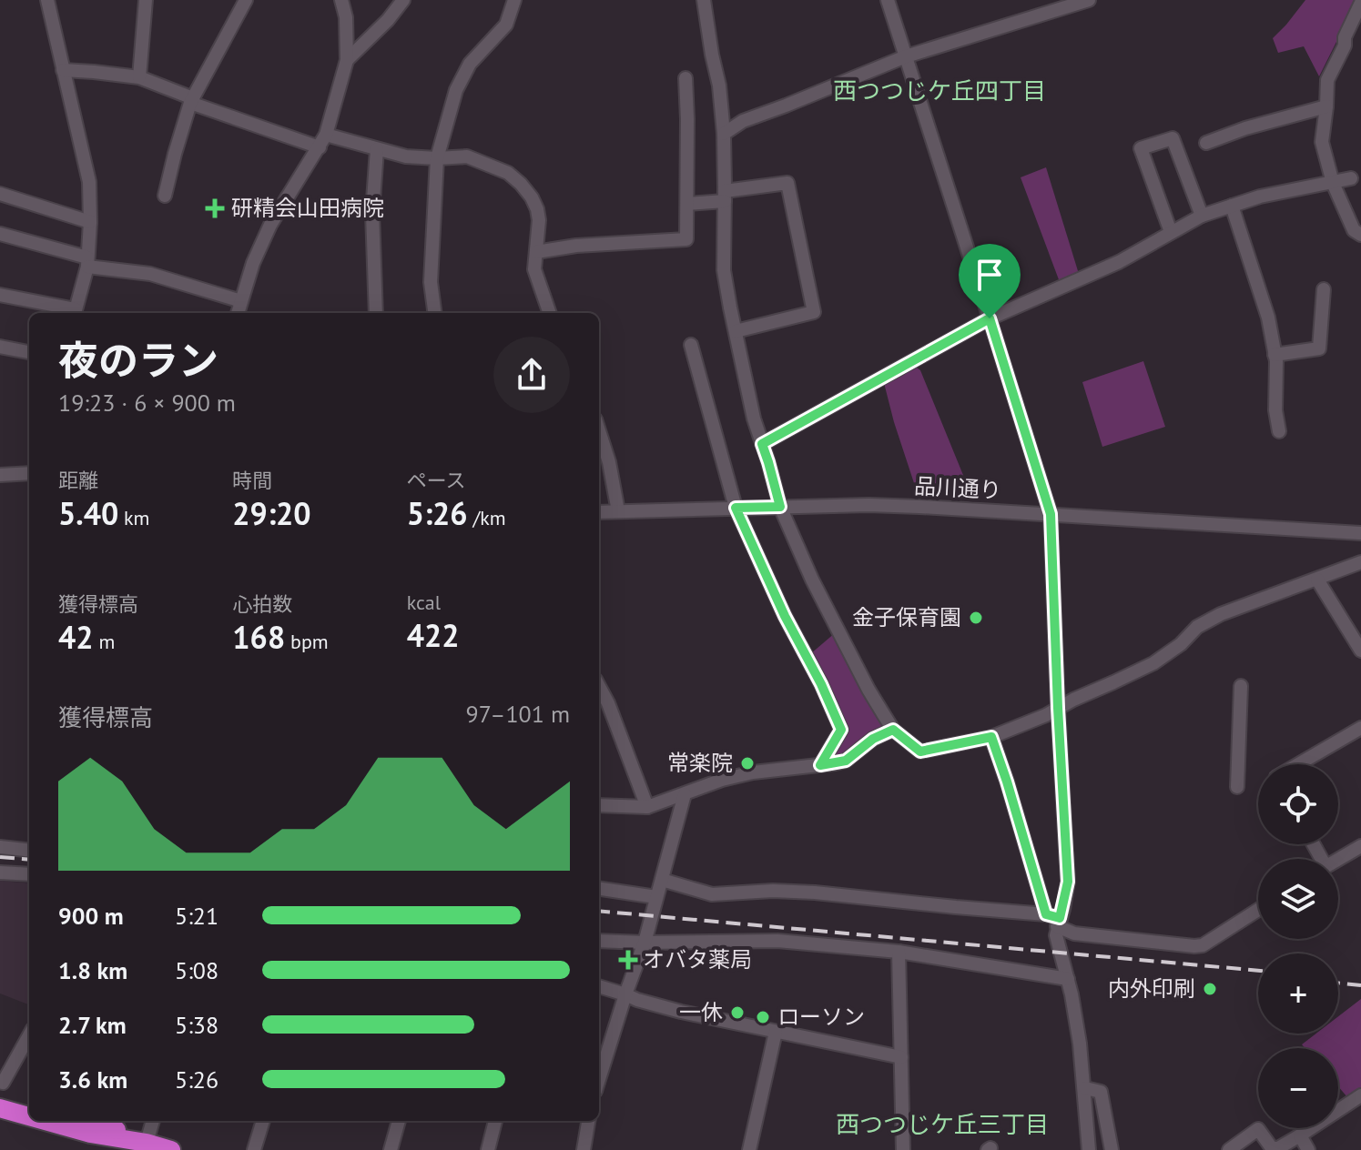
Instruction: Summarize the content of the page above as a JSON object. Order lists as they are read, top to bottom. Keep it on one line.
{"streets":{"street":["品川通り"]},"districts":["西つつじケ丘四丁目","西つつじケ丘三丁目"],"places":{"health":["研精会山田病院","オバタ薬局"],"other":["金子保育園","常楽院","内外印刷","一休","ローソン"]},"page":{"heading":["夜のラン","19:23 · 6 × 900 m"],"stats":[["距離","5.40 km"],["時間","29:20"],["ペース","5:26 /km"],["獲得標高","42 m"],["心拍数","168 bpm"],["kcal","422"]],"chart":["獲得標高","97–101 m"],"map_buttons":["+","−"],"list":[{"name":"900 m","note":"5:21"},{"name":"1.8 km","note":"5:08"},{"name":"2.7 km","note":"5:38"},{"name":"3.6 km","note":"5:26"}]}}
